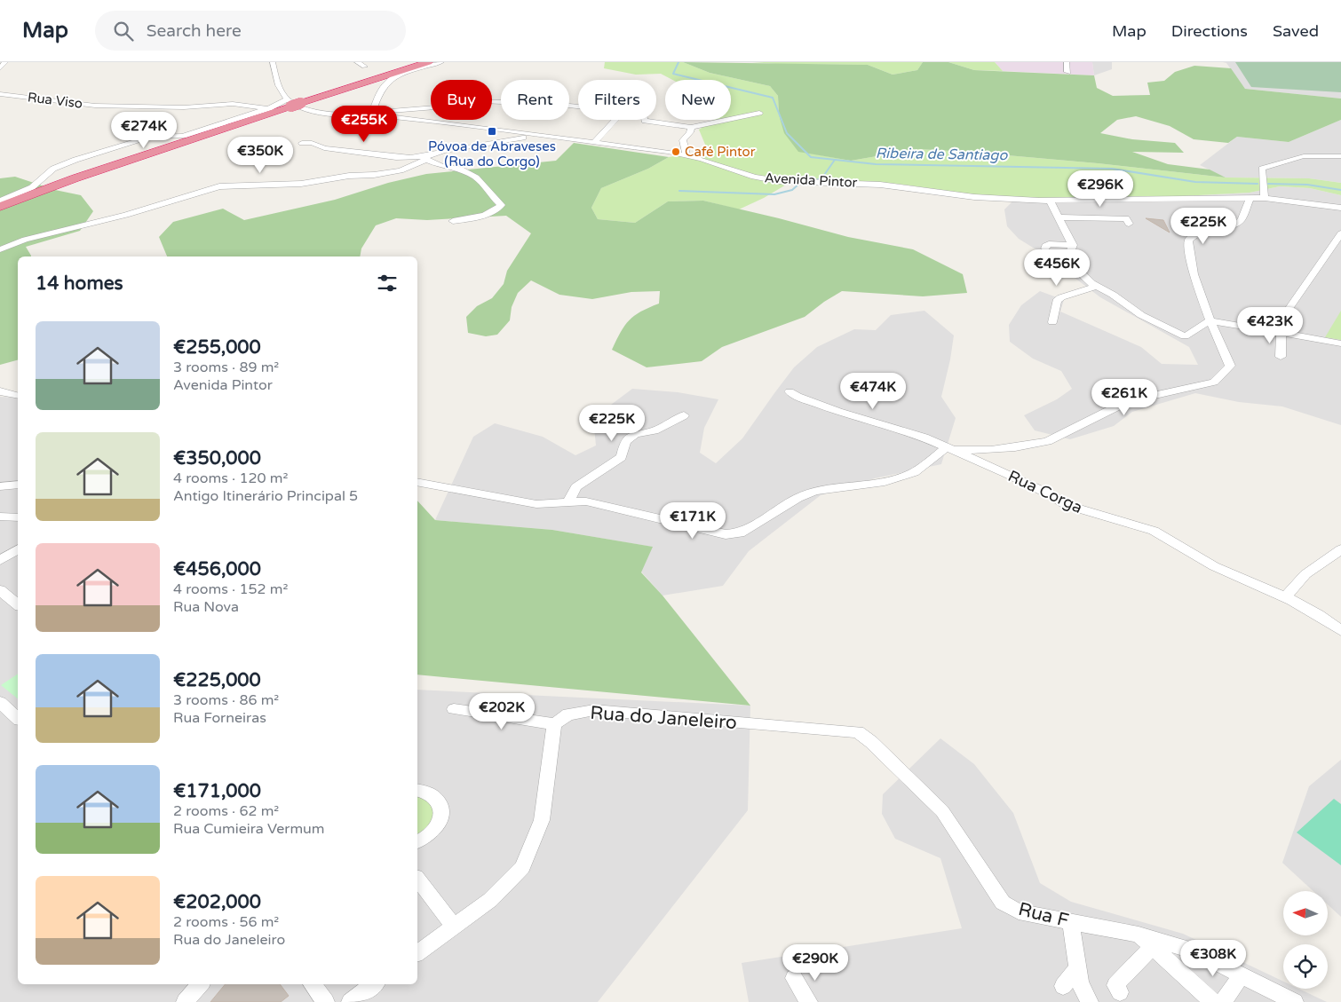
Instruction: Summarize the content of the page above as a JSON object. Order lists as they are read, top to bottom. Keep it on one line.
{"streets":{"street":["Rua Viso","Avenida Pintor","Rua Corga","Rua do Janeleiro","Rua F"]},"crossings":[["Rua do Janeleiro","Rua F"]],"water":["Ribeira de Santiago"],"places":{"transit":["Póvoa de Abraveses (Rua do Corgo)"],"other":["Café Pintor"]},"north":"left","page":{"header":"Map","search":"Search here","nav":["Map","Directions","Saved"],"chip":["Buy","Rent","Filters","New"],"price":["€255K","€274K","€350K","€296K","€225K","€456K","€423K","€474K","€261K","€225K","€171K","€202K","€308K","€290K"],"heading":"14 homes","list":[{"name":"€255,000","note":"3 rooms · 89 m² · Avenida Pintor"},{"name":"€350,000","note":"4 rooms · 120 m² · Antigo Itinerário Principal 5"},{"name":"€456,000","note":"4 rooms · 152 m² · Rua Nova"},{"name":"€225,000","note":"3 rooms · 86 m² · Rua Forneiras"},{"name":"€171,000","note":"2 rooms · 62 m² · Rua Cumieira Vermum"},{"name":"€202,000","note":"2 rooms · 56 m² · Rua do Janeleiro"}]}}
